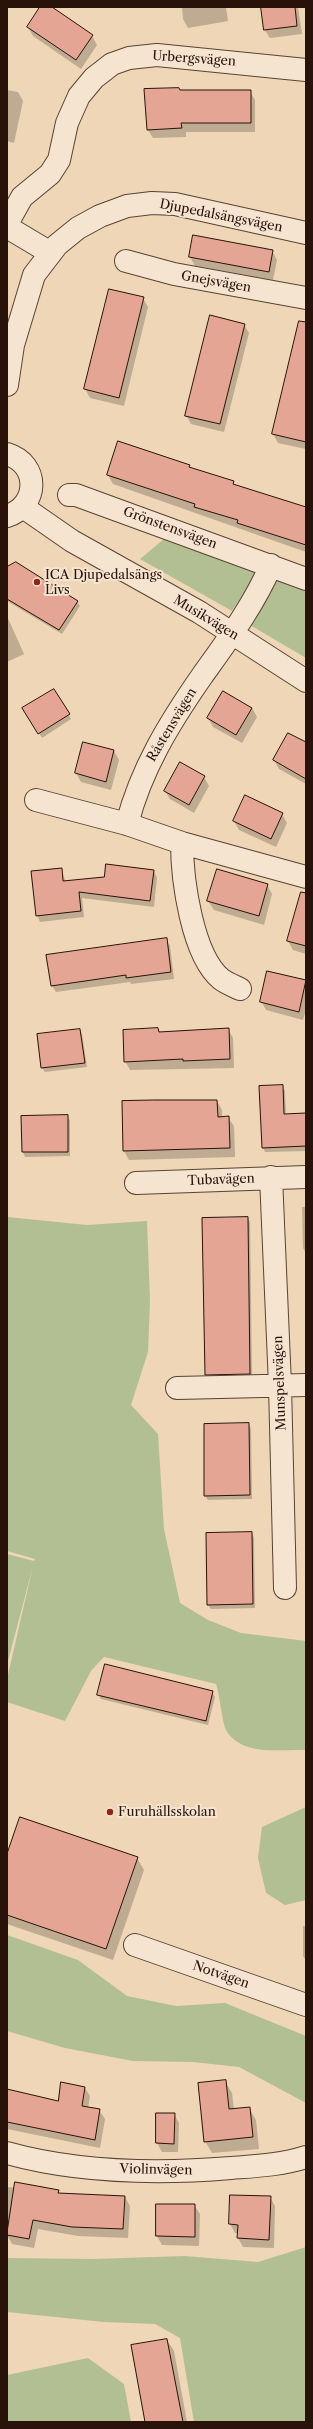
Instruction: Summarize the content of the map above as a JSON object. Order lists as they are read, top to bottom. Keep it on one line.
{"streets":{"street":["Urbergsvägen","Djupedalsängsvägen","Gnejsvägen","Grönstensvägen","Musikvägen","Råstensvägen","Tubavägen","Munspelsvägen","Notvägen","Violinvägen"]},"crossings":[["Musikvägen","Råstensvägen"],["Tubavägen","Munspelsvägen"]],"places":["ICA Djupedalsängs Livs","Furuhällsskolan"]}
